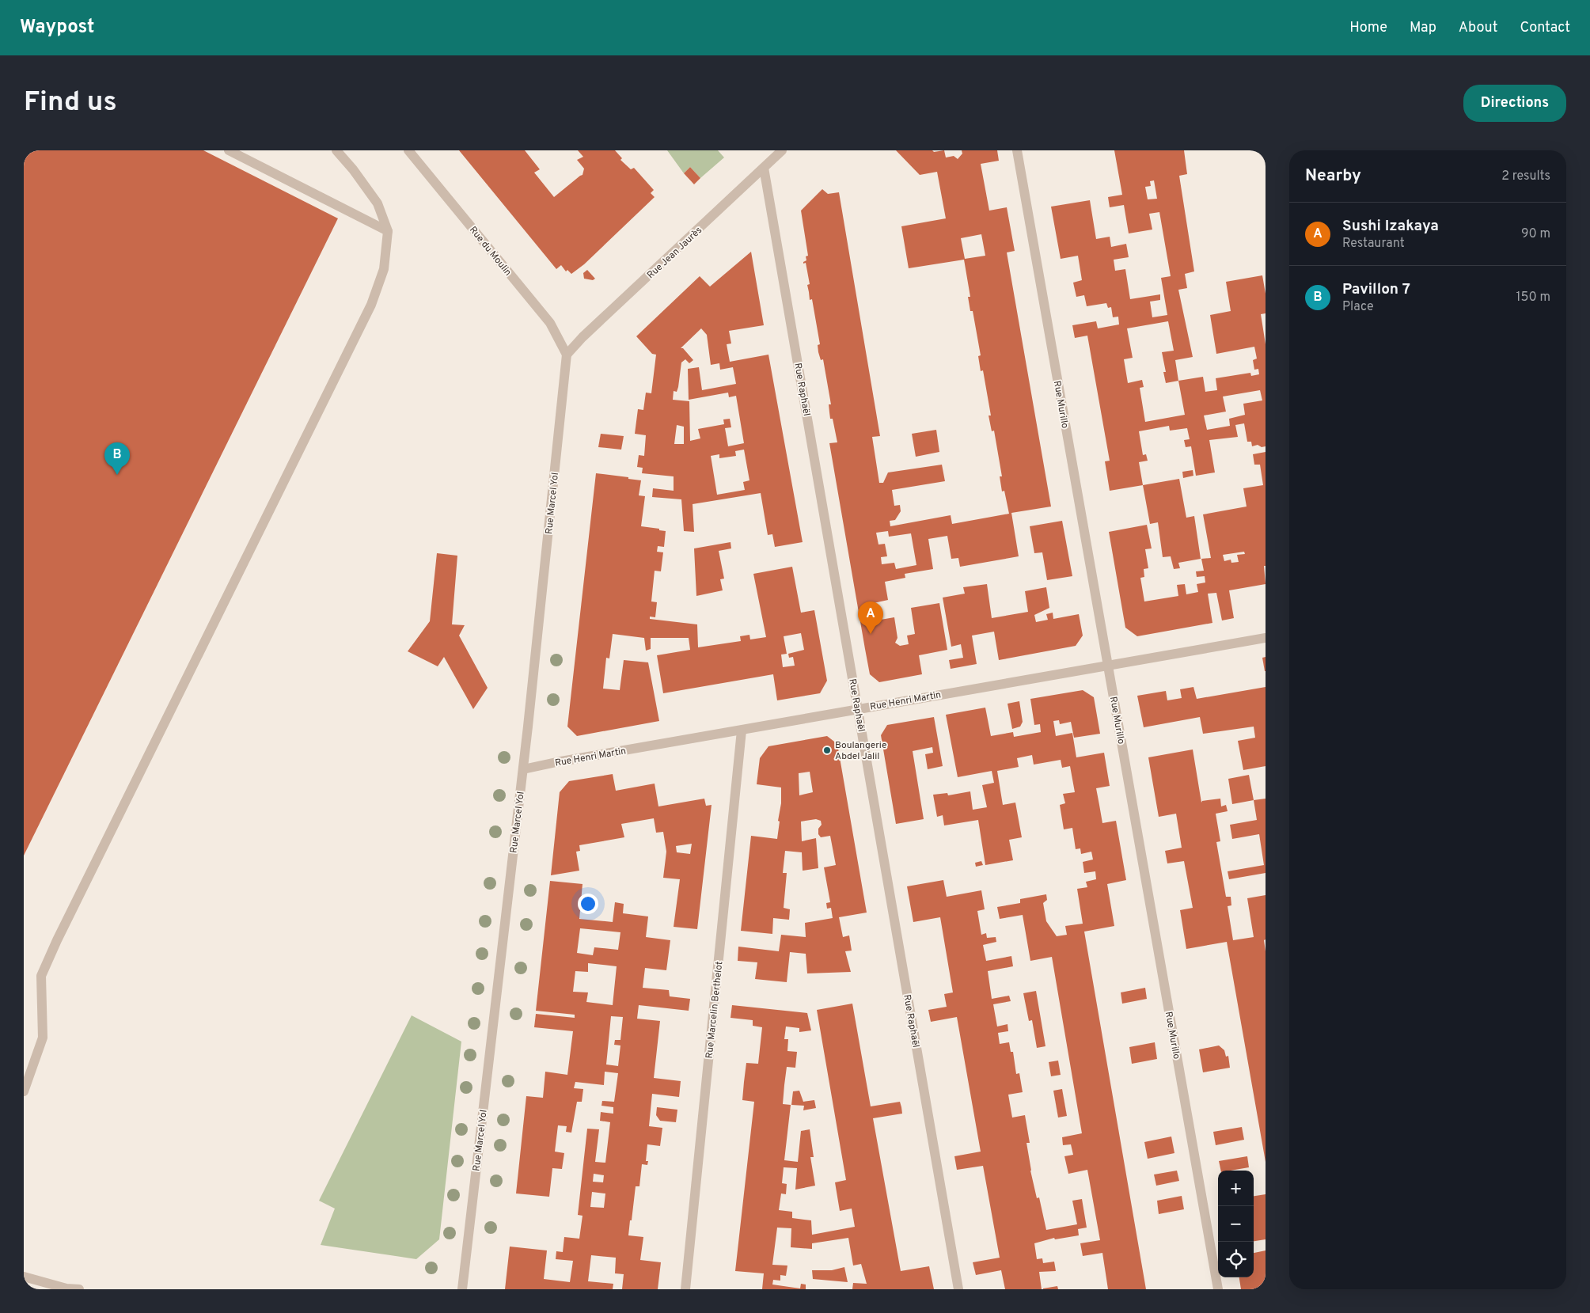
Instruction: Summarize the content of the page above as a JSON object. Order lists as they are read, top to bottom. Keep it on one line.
{"streets":{"street":["Rue du Moulin","Rue Jean Jaurès","Rue Raphaël","Rue Murillo","Rue Marcel Yol","Rue Henri Martin","Rue Marcelin Berthelot"]},"crossings":[["Rue du Moulin","Rue Jean Jaurès"],["Rue du Moulin","Rue Marcel Yol"],["Rue Jean Jaurès","Rue Raphaël"],["Rue Jean Jaurès","Rue Marcel Yol"],["Rue Raphaël","Rue Henri Martin"],["Rue Murillo","Rue Henri Martin"],["Rue Marcel Yol","Rue Henri Martin"],["Rue Henri Martin","Rue Marcelin Berthelot"]],"places":["Boulangerie Abdel Jalil"],"page":{"header":"Waypost","nav":["Home","Map","About","Contact"],"buttons":"Directions","title":"Find us","heading":["Nearby","2 results"],"list":[{"mark":"A","name":"Sushi Izakaya","note":"Restaurant","value":"90 m"},{"mark":"B","name":"Pavillon 7","note":"Place","value":"150 m"}],"pins":["B","A"],"map_buttons":["+","−"]}}
